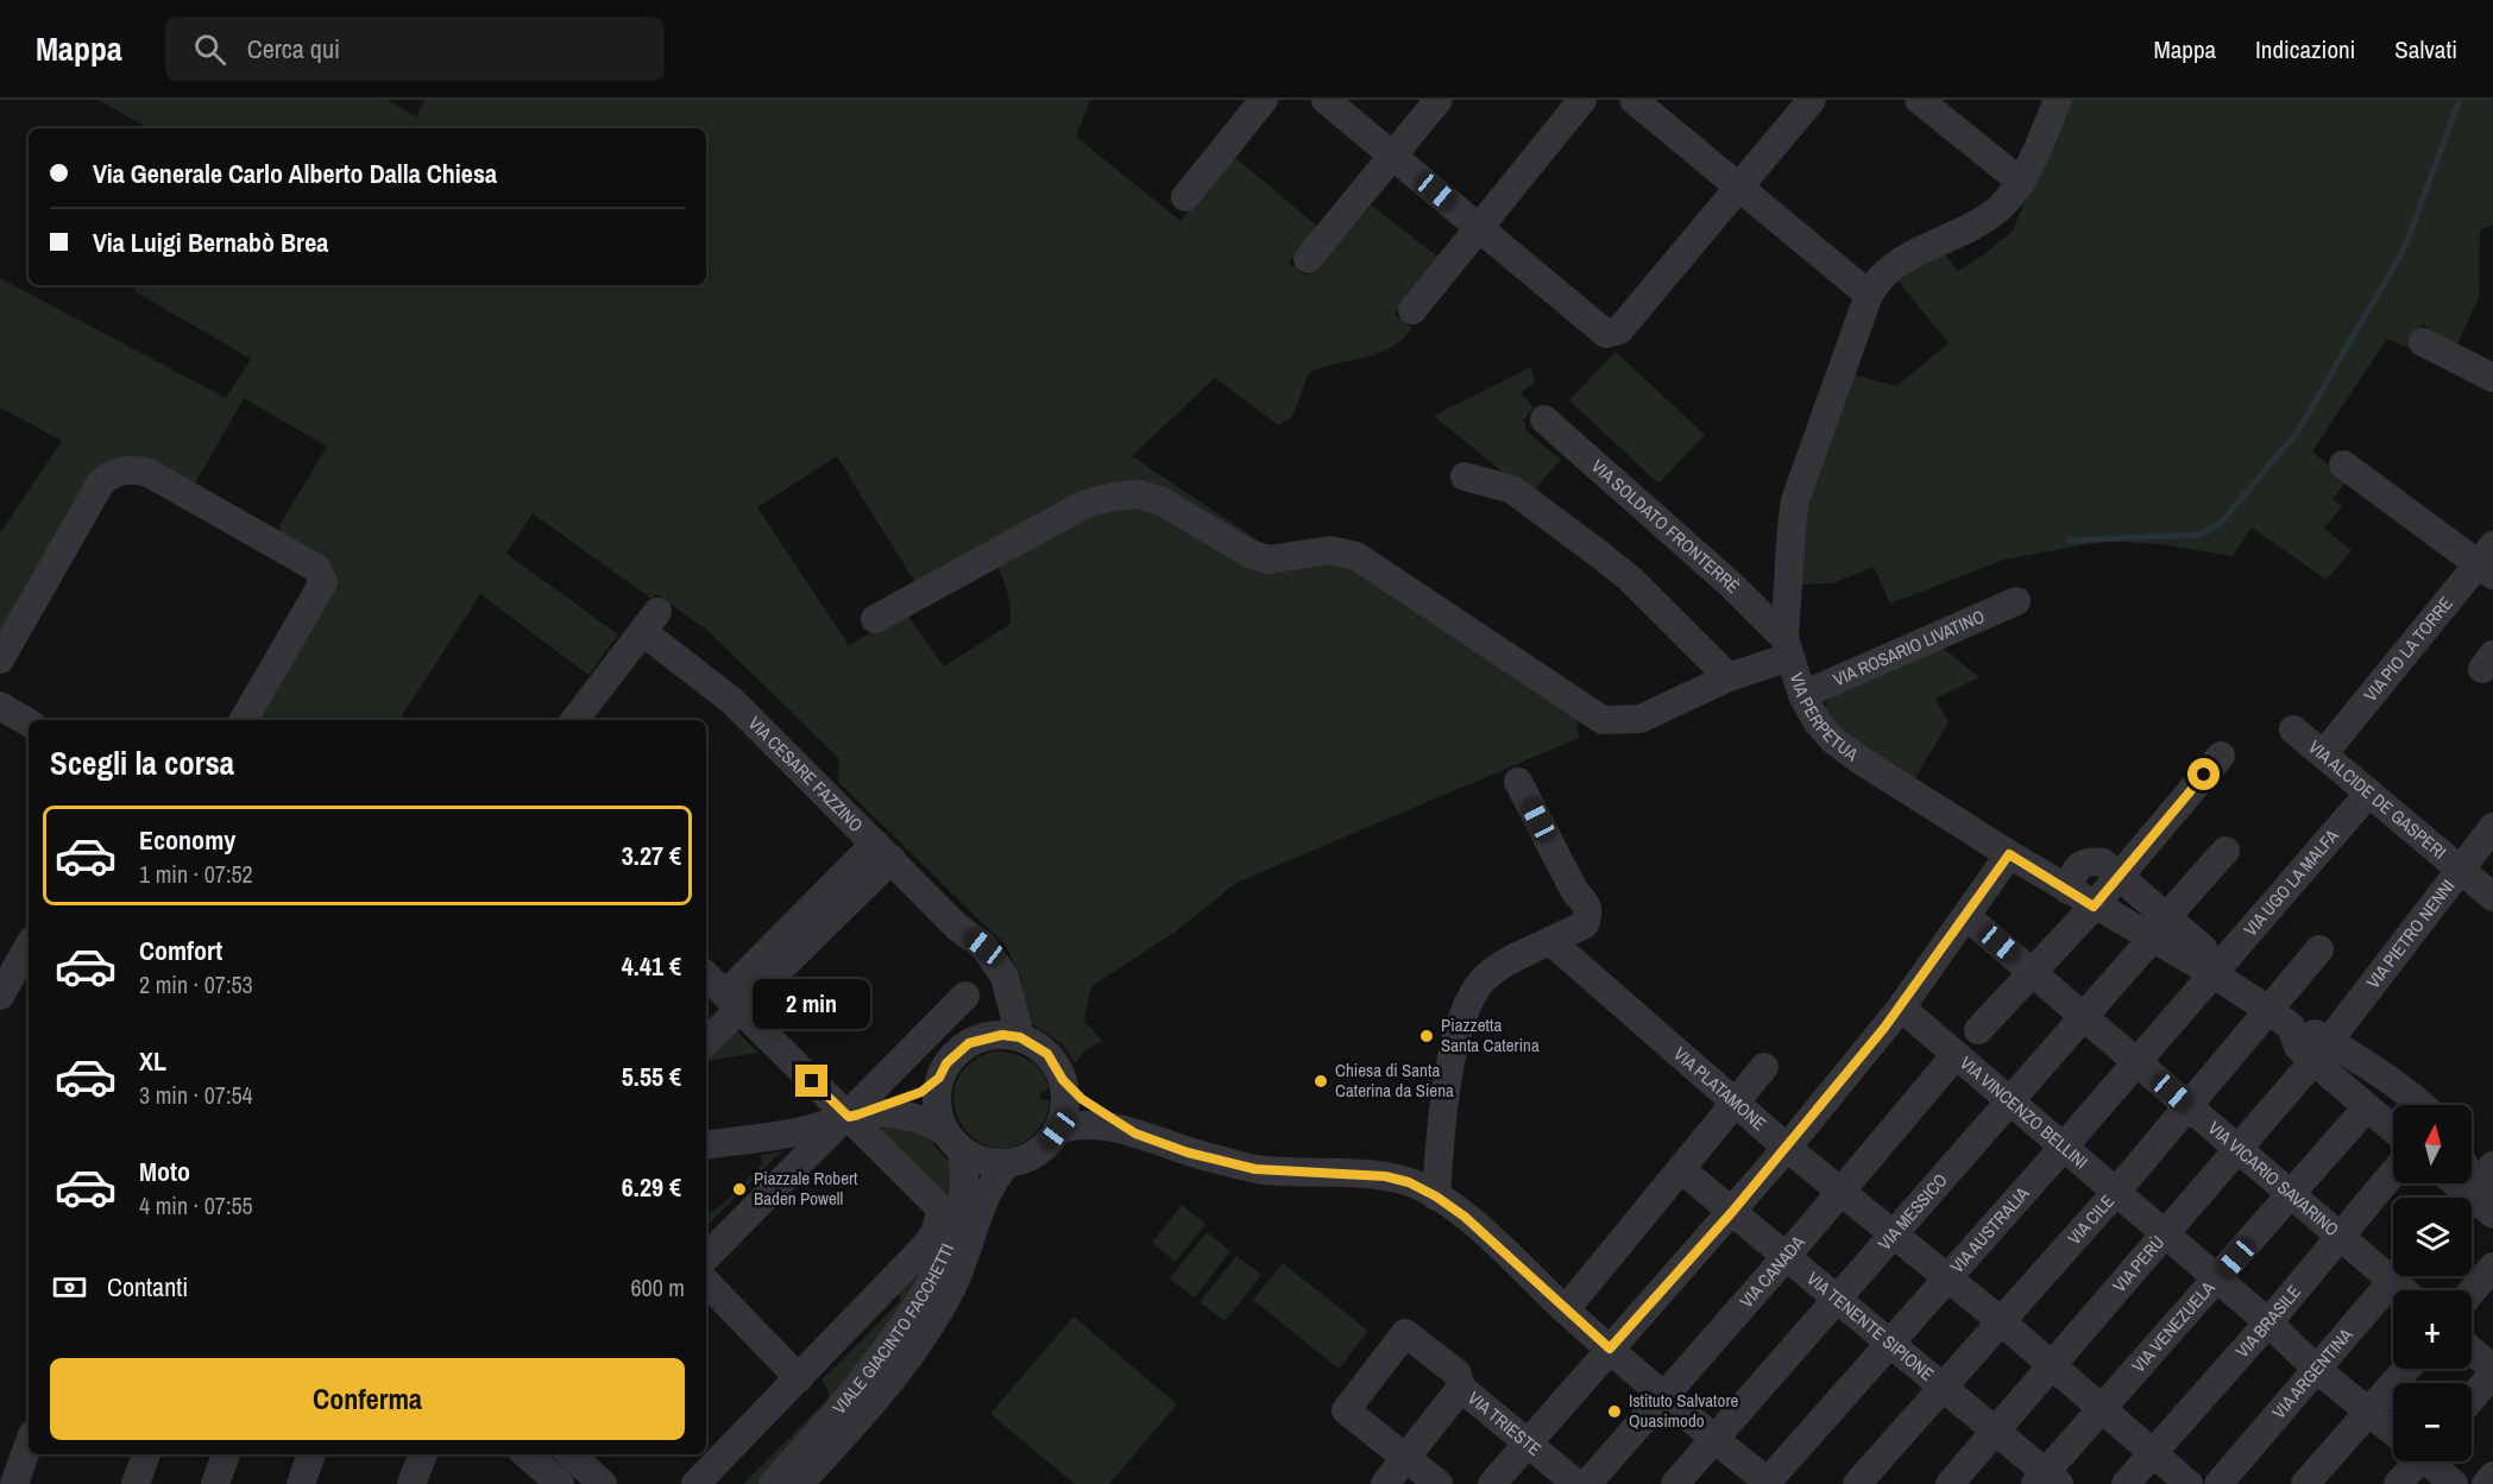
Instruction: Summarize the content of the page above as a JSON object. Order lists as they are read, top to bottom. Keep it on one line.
{"streets":{"street":["VIA SOLDATO FRONTERRÈ","VIA ROSARIO LIVATINO","VIA PIO LA TORRE","VIA PERPETUA","VIA CESARE FAZZINO","VIA ALCIDE DE GASPERI","VIA UGO LA MALFA","VIA PIETRO NENNI","VIA PLATAMONE","VIA VINCENZO BELLINI","VIA VICARIO SAVARINO","VIA MESSICO","VIA CILE","VIA AUSTRALIA","VIA PERÙ","VIA CANADA","VIA BRASILE","VIALE GIACINTO FACCHETTI","VIA TENENTE SIPIONE","VIA VENEZUELA","VIA ARGENTINA","VIA TRIESTE"]},"crossings":[["VIA SOLDATO FRONTERRÈ","VIA PERPETUA"],["VIA ROSARIO LIVATINO","VIA PERPETUA"],["VIA PIO LA TORRE","VIA ALCIDE DE GASPERI"],["VIA PERPETUA","VIA UGO LA MALFA"],["VIA PERPETUA","VIA PIETRO NENNI"],["VIA PERPETUA","VIA MESSICO"],["VIA PERPETUA","VIA CILE"],["VIA PERPETUA","VIA AUSTRALIA"],["VIA PERPETUA","VIA PERÙ"],["VIA PERPETUA","VIA VENEZUELA"],["VIA ALCIDE DE GASPERI","VIA UGO LA MALFA"],["VIA ALCIDE DE GASPERI","VIA PIETRO NENNI"],["VIA UGO LA MALFA","VIA AUSTRALIA"],["VIA PIETRO NENNI","VIA PERÙ"],["VIA PLATAMONE","VIA MESSICO"],["VIA PLATAMONE","VIA CILE"],["VIA PLATAMONE","VIA AUSTRALIA"],["VIA PLATAMONE","VIA PERÙ"],["VIA PLATAMONE","VIA CANADA"],["VIA PLATAMONE","VIA BRASILE"],["VIA PLATAMONE","VIA VENEZUELA"],["VIA VINCENZO BELLINI","VIA MESSICO"],["VIA VINCENZO BELLINI","VIA CILE"],["VIA VINCENZO BELLINI","VIA AUSTRALIA"],["VIA VINCENZO BELLINI","VIA PERÙ"],["VIA VINCENZO BELLINI","VIA CANADA"],["VIA VINCENZO BELLINI","VIA BRASILE"],["VIA VINCENZO BELLINI","VIA VENEZUELA"],["VIA VINCENZO BELLINI","VIA ARGENTINA"],["VIA VICARIO SAVARINO","VIA MESSICO"],["VIA VICARIO SAVARINO","VIA CILE"],["VIA VICARIO SAVARINO","VIA AUSTRALIA"],["VIA VICARIO SAVARINO","VIA PERÙ"],["VIA VICARIO SAVARINO","VIA BRASILE"],["VIA VICARIO SAVARINO","VIA VENEZUELA"],["VIA MESSICO","VIA TENENTE SIPIONE"],["VIA CILE","VIA TENENTE SIPIONE"],["VIA AUSTRALIA","VIA TENENTE SIPIONE"],["VIA PERÙ","VIA TENENTE SIPIONE"],["VIA CANADA","VIA TENENTE SIPIONE"],["VIA TENENTE SIPIONE","VIA VENEZUELA"]],"places":["Piazzetta Santa Caterina","Chiesa di Santa Caterina da Siena","Piazzale Robert Baden Powell","Istituto Salvatore Quasimodo"],"north":"top","page":{"header":"Mappa","search":"Cerca qui","nav":["Mappa","Indicazioni","Salvati"],"banner":["Via Generale Carlo Alberto Dalla Chiesa","Via Luigi Bernabò Brea"],"heading":"Scegli la corsa","list":[{"name":"Economy","note":"1 min · 07:52","value":"3.27 €"},{"name":"Comfort","note":"2 min · 07:53","value":"4.41 €"},{"name":"XL","note":"3 min · 07:54","value":"5.55 €"},{"name":"Moto","note":"4 min · 07:55","value":"6.29 €"}],"bubble":"2 min","map_buttons":["+","−"],"pay":["Contanti","600 m"],"buttons":"Conferma"}}
